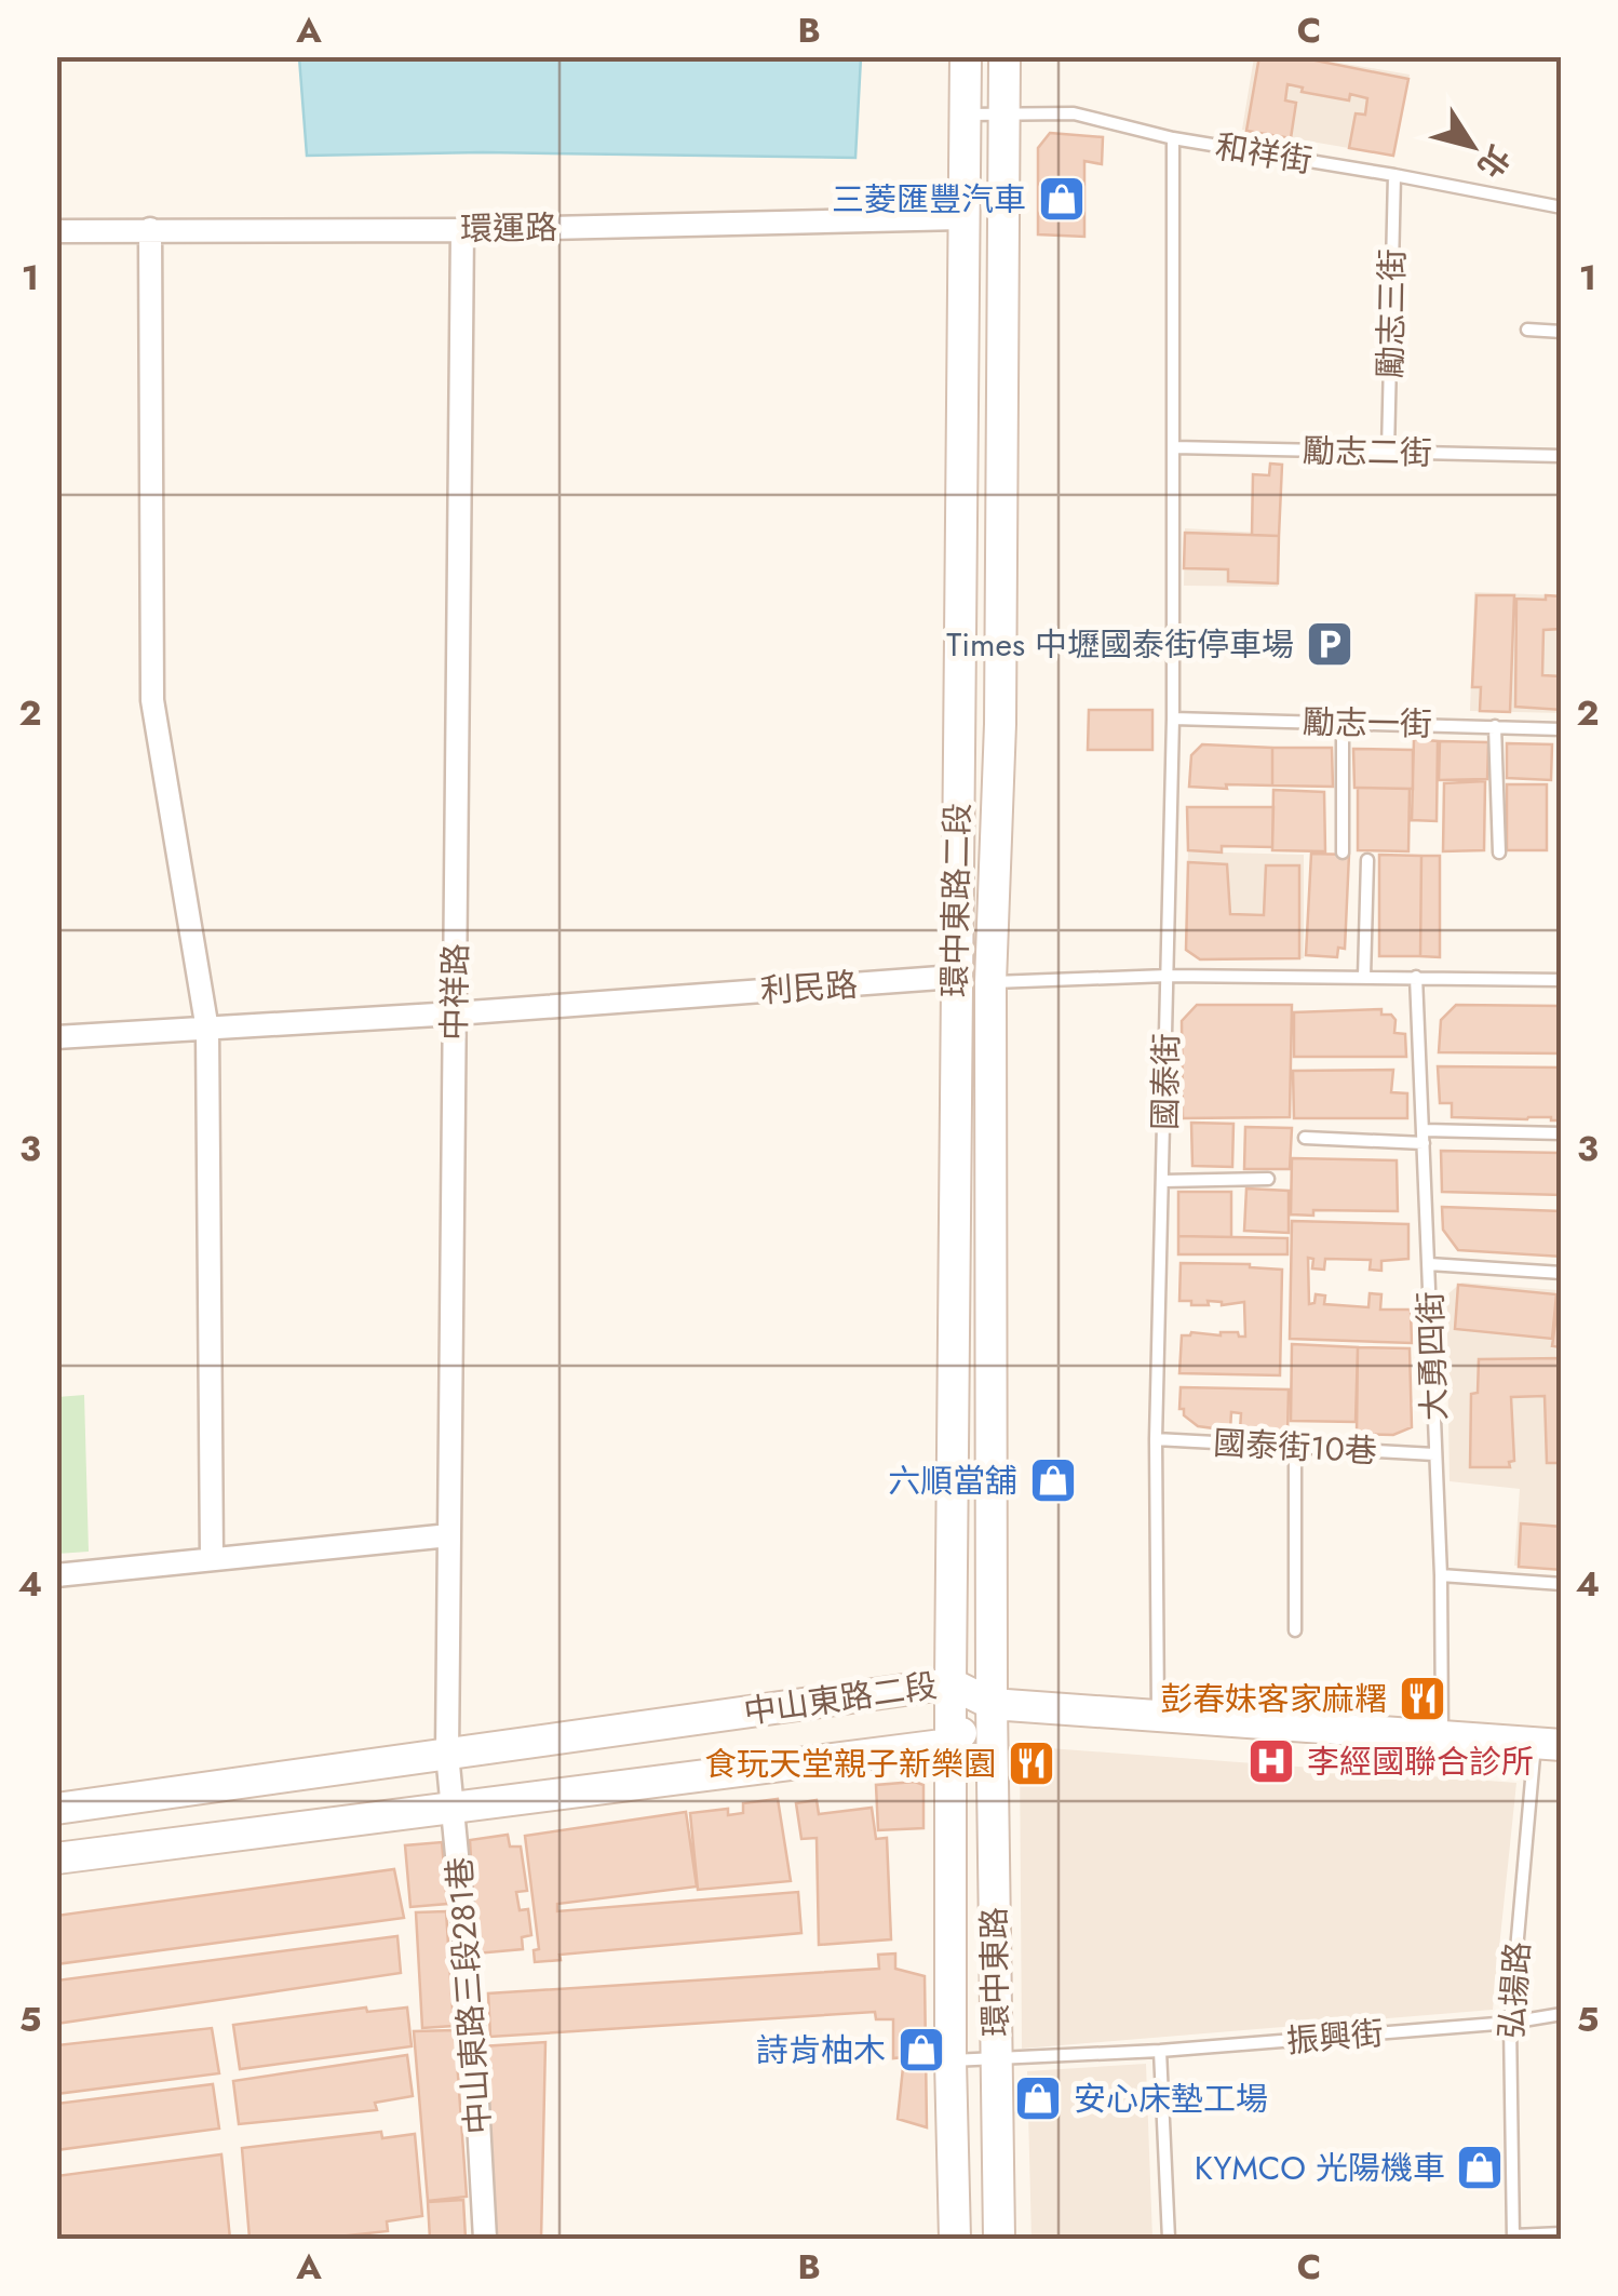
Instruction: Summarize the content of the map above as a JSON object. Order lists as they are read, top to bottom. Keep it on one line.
{"streets":{"street":["環運路","環中東路二段","利民路","中祥路","中山東路二段","環中東路","中山東路三段281巷"],"lane":["和祥街","勵志三街","勵志二街","勵志一街","國泰街","大勇四街","國泰街10巷","弘揚路","振興街"]},"crossings":[["和祥街","勵志三街"],["和祥街","環中東路二段"],["和祥街","國泰街"],["環運路","環中東路二段"],["環運路","中祥路"],["勵志三街","勵志二街"],["勵志二街","國泰街"],["勵志一街","國泰街"],["環中東路二段","利民路"],["環中東路二段","中山東路二段"],["環中東路二段","環中東路"],["利民路","中祥路"],["利民路","國泰街"],["利民路","大勇四街"],["中祥路","中山東路二段"],["中祥路","中山東路三段281巷"],["國泰街","國泰街10巷"],["大勇四街","國泰街10巷"],["中山東路二段","環中東路"],["中山東路二段","中山東路三段281巷"],["環中東路","振興街"],["弘揚路","振興街"]],"places":{"shop":["三菱匯豐汽車","六順當舖","詩肯柚木","安心床墊工場","KYMCO 光陽機車"],"parking":["Times 中壢國泰街停車場"],"restaurant":["彭春妹客家麻糬","食玩天堂親子新樂園"],"hospital":["李經國聯合診所"]},"north":"bottom right","grid":{"columns":["A","B","C"],"rows":["1","2","3","4","5"]}}
